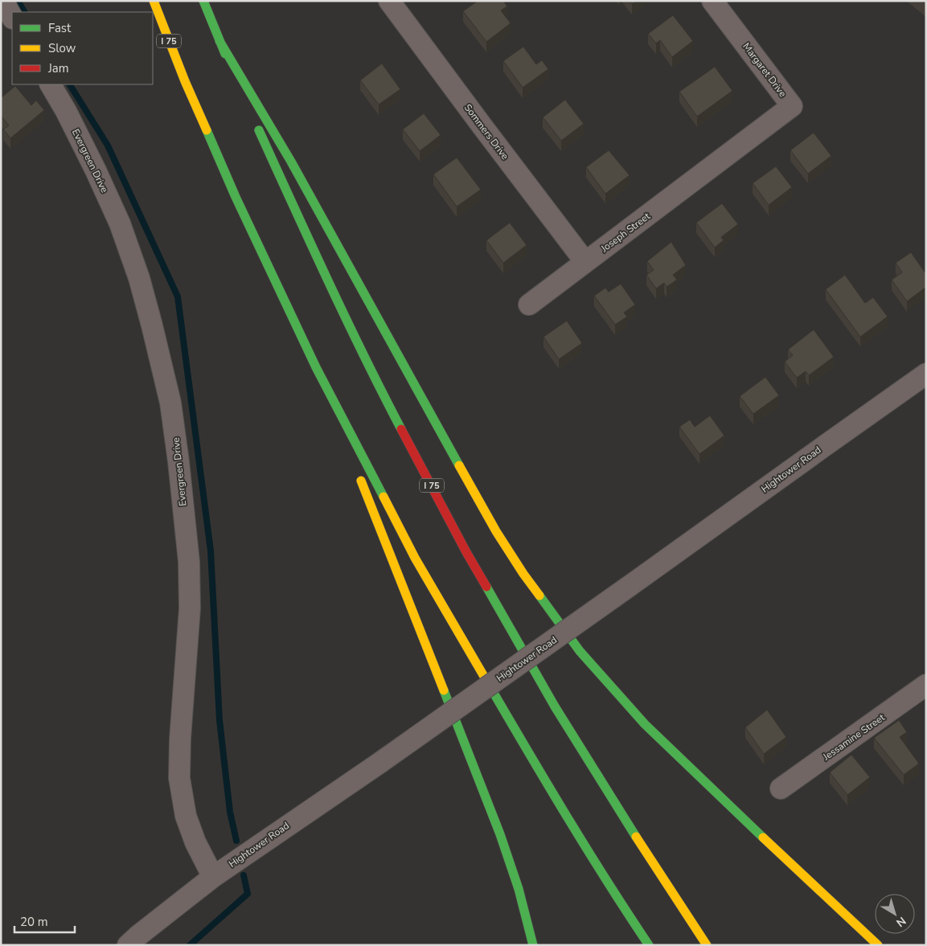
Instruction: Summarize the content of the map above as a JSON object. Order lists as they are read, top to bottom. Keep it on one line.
{"streets":{"highway":["I 75"],"street":["Margaret Drive","Sommers Drive","Evergreen Drive","Joseph Street","Hightower Road","Jessamine Street"]},"crossings":[["Margaret Drive","Joseph Street"],["Sommers Drive","Joseph Street"],["Evergreen Drive","Hightower Road"]],"legend":["Fast","Slow","Jam"],"scale_bar":"20 m","north":"bottom right"}
